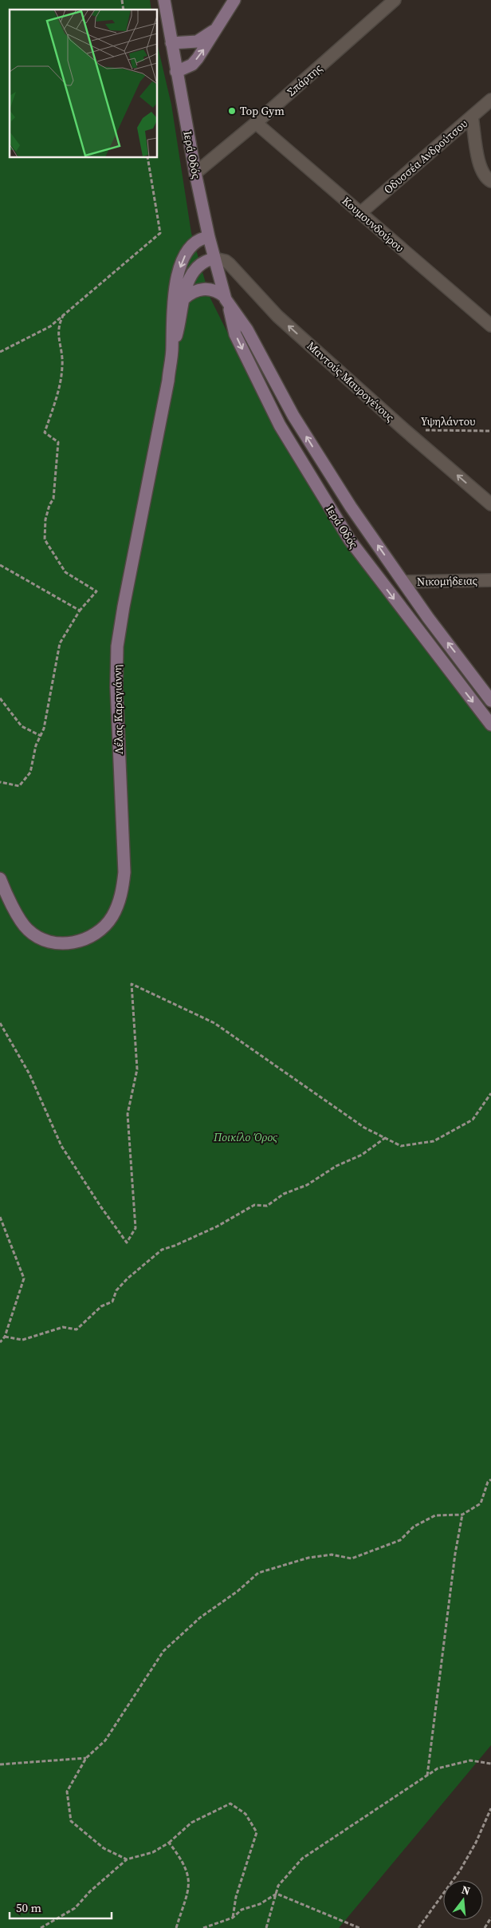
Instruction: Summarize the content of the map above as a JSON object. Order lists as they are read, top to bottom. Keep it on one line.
{"streets":{"main road":["Ιερά Οδός","Λέλας Καραγιάννη"],"street":["Σπάρτης","Οδυσσέα Ανδρούτσου","Κουμουνδούρου","Μαντούς Μαυρογένους","Νικομήδειας"],"path":["Υψηλάντου"]},"crossings":[["Σπάρτης","Ιερά Οδός"],["Σπάρτης","Κουμουνδούρου"],["Ιερά Οδός","Μαντούς Μαυρογένους"],["Ιερά Οδός","Νικομήδειας"],["Ιερά Οδός","Λέλας Καραγιάννη"],["Οδυσσέα Ανδρούτσου","Κουμουνδούρου"],["Μαντούς Μαυρογένους","Υψηλάντου"],["Μαντούς Μαυρογένους","Λέλας Καραγιάννη"]],"one_way":["Μαντούς Μαυρογένους"],"parks":["Ποικίλο Όρος"],"places":["Top Gym"],"scale_bar":"50 m","north":"top"}
